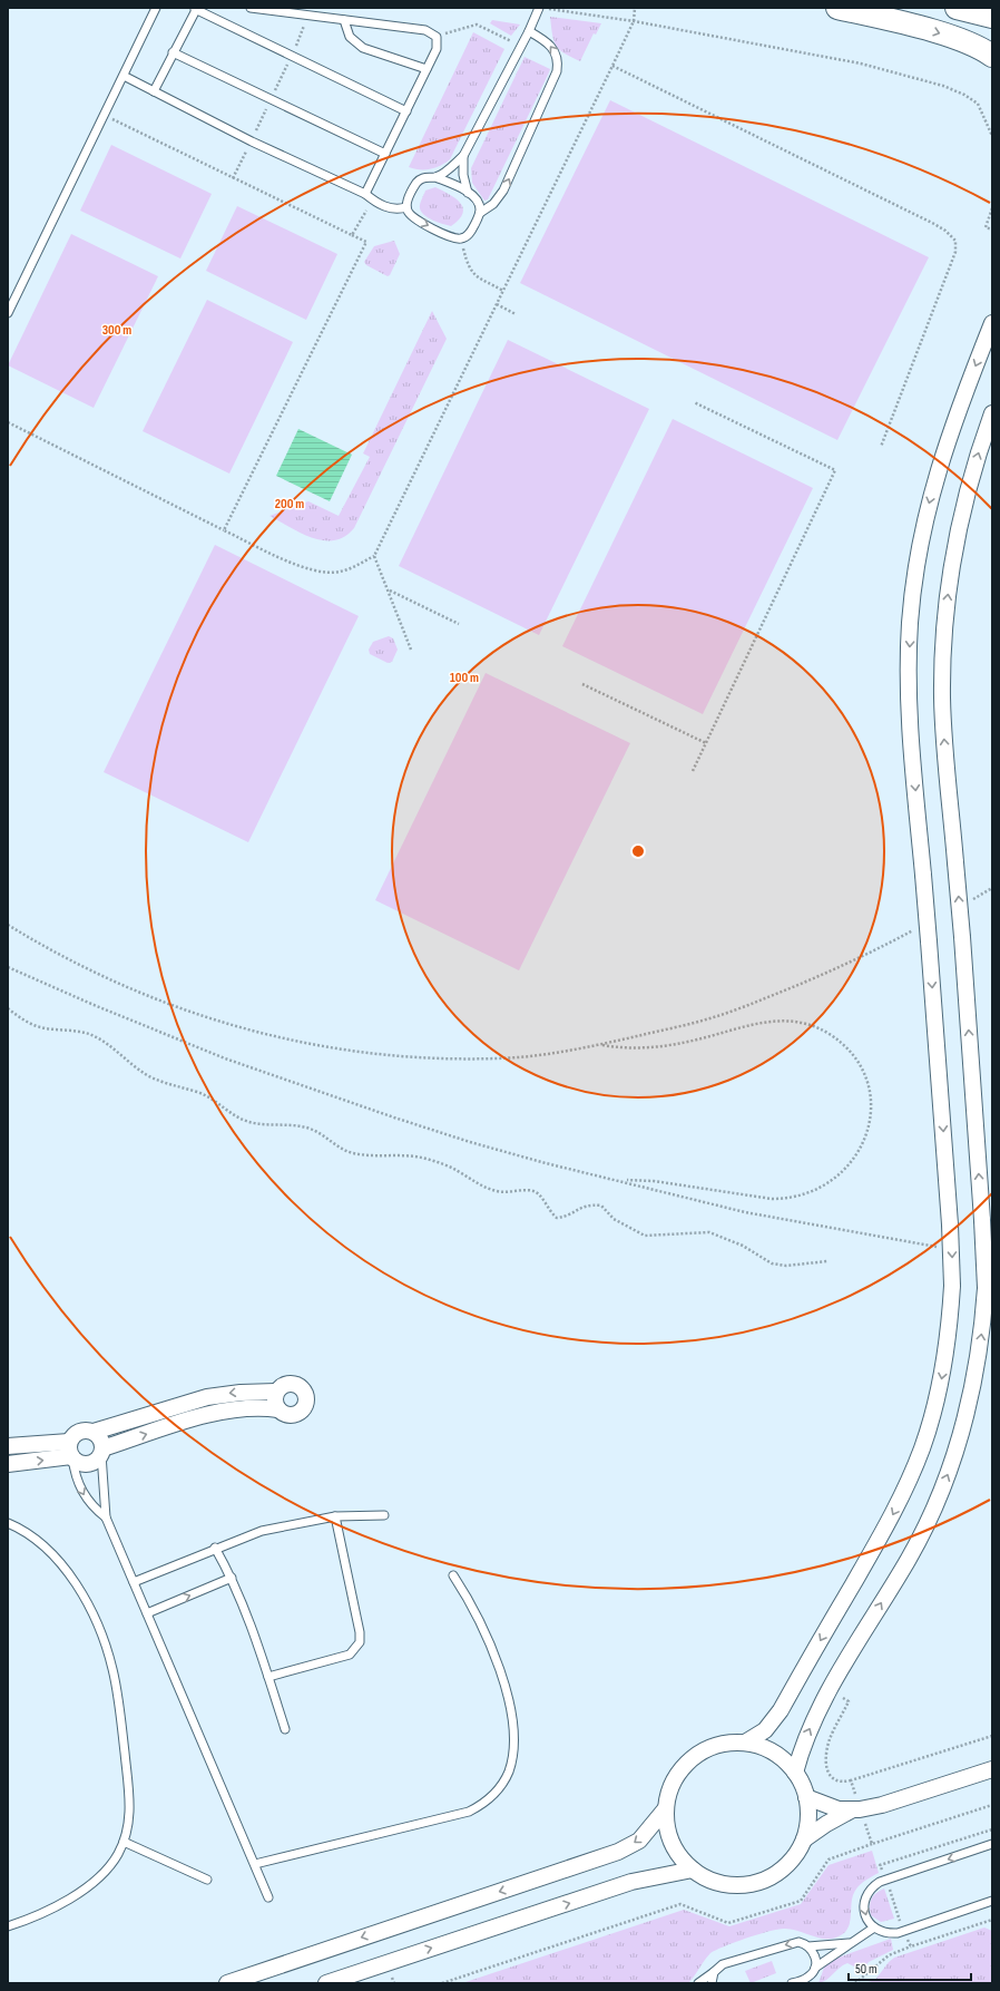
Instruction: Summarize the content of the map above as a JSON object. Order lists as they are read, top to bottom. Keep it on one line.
{"scale_bar":"50 m","rings":["300 m","200 m","100 m"]}
